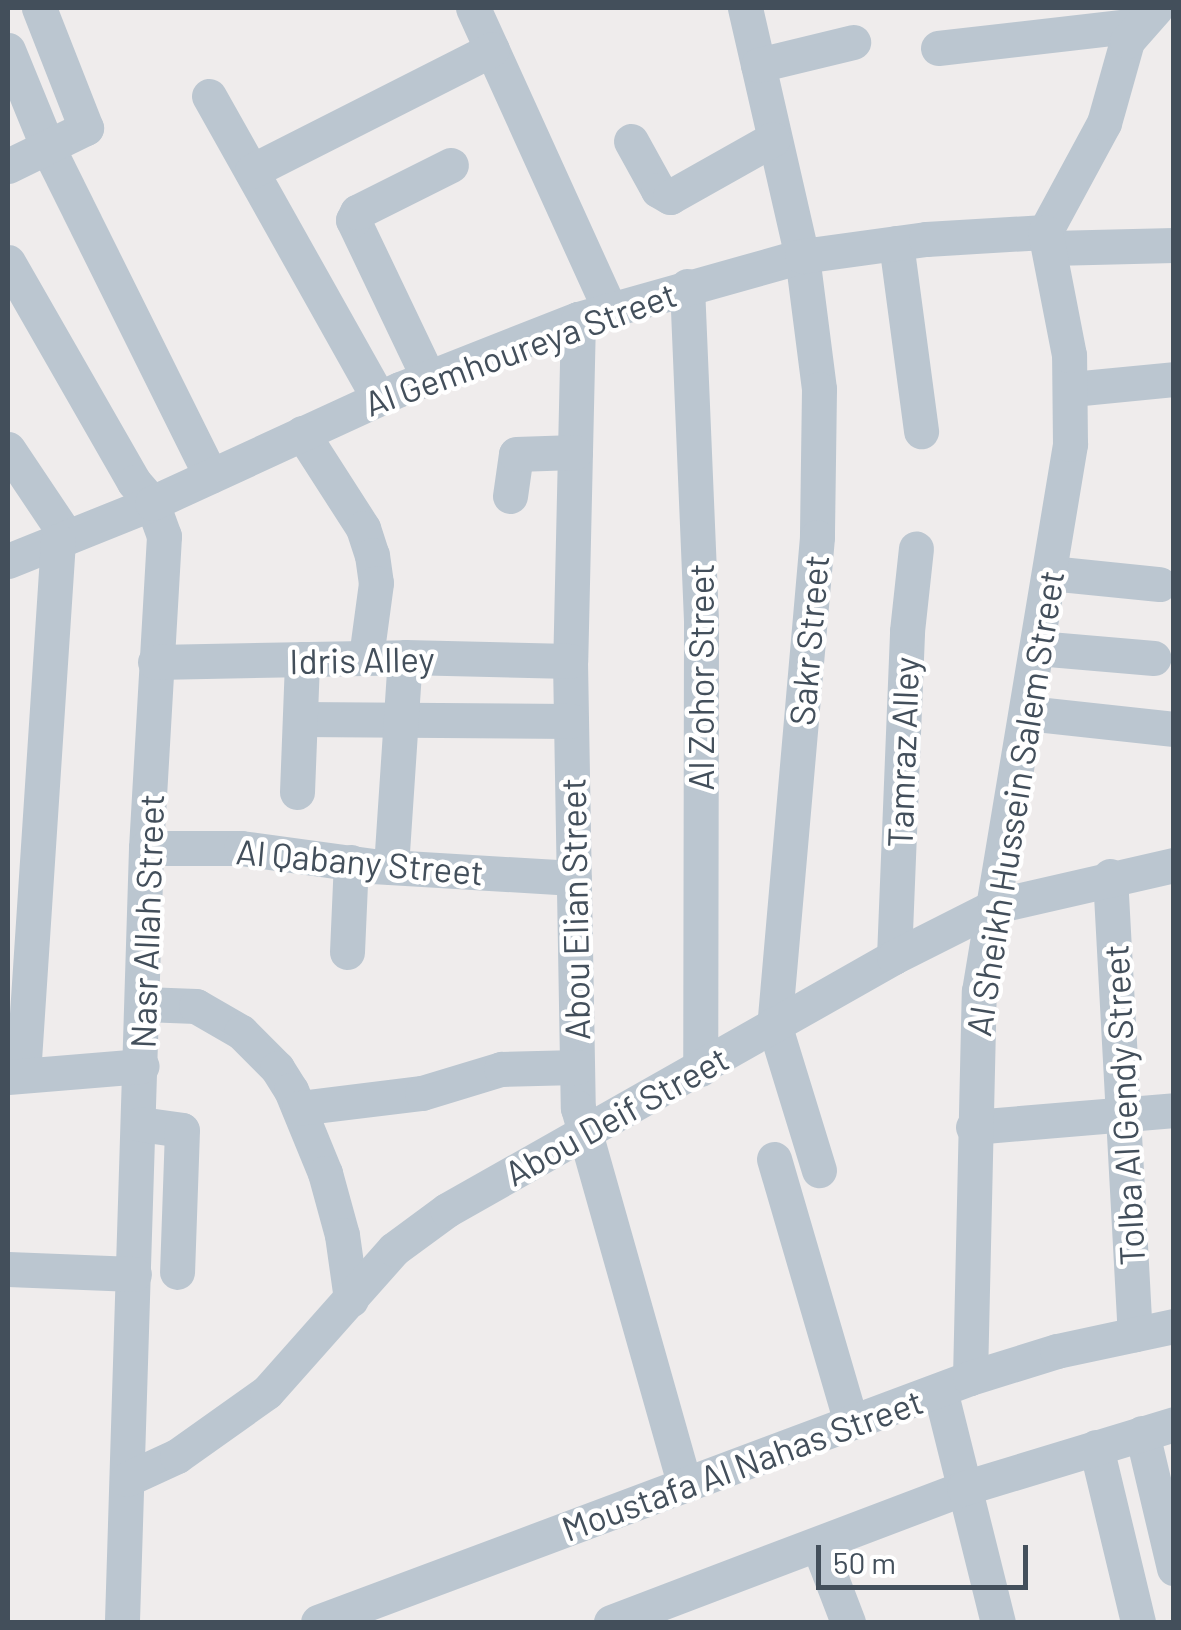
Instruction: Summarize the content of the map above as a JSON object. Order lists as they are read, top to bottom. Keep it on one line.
{"streets":{"street":["Al Gemhoureya Street","Sakr Street","Idris Alley","Al Zohor Street","Tamraz Alley","Al Sheikh Hussein Salem Street","Al Qabany Street","Abou Elian Street","Nasr Allah Street","Tolba Al Gendy Street","Abou Deif Street","Moustafa Al Nahas Street"]},"crossings":[["Al Gemhoureya Street","Sakr Street"],["Al Gemhoureya Street","Al Zohor Street"],["Al Gemhoureya Street","Al Sheikh Hussein Salem Street"],["Al Gemhoureya Street","Abou Elian Street"],["Al Gemhoureya Street","Nasr Allah Street"],["Sakr Street","Abou Deif Street"],["Idris Alley","Abou Elian Street"],["Idris Alley","Nasr Allah Street"],["Al Zohor Street","Abou Deif Street"],["Tamraz Alley","Abou Deif Street"],["Al Sheikh Hussein Salem Street","Abou Deif Street"],["Al Sheikh Hussein Salem Street","Moustafa Al Nahas Street"],["Al Qabany Street","Abou Elian Street"],["Al Qabany Street","Nasr Allah Street"],["Abou Elian Street","Abou Deif Street"],["Abou Elian Street","Moustafa Al Nahas Street"],["Nasr Allah Street","Abou Deif Street"],["Tolba Al Gendy Street","Abou Deif Street"],["Tolba Al Gendy Street","Moustafa Al Nahas Street"]],"scale_bar":"50 m"}
